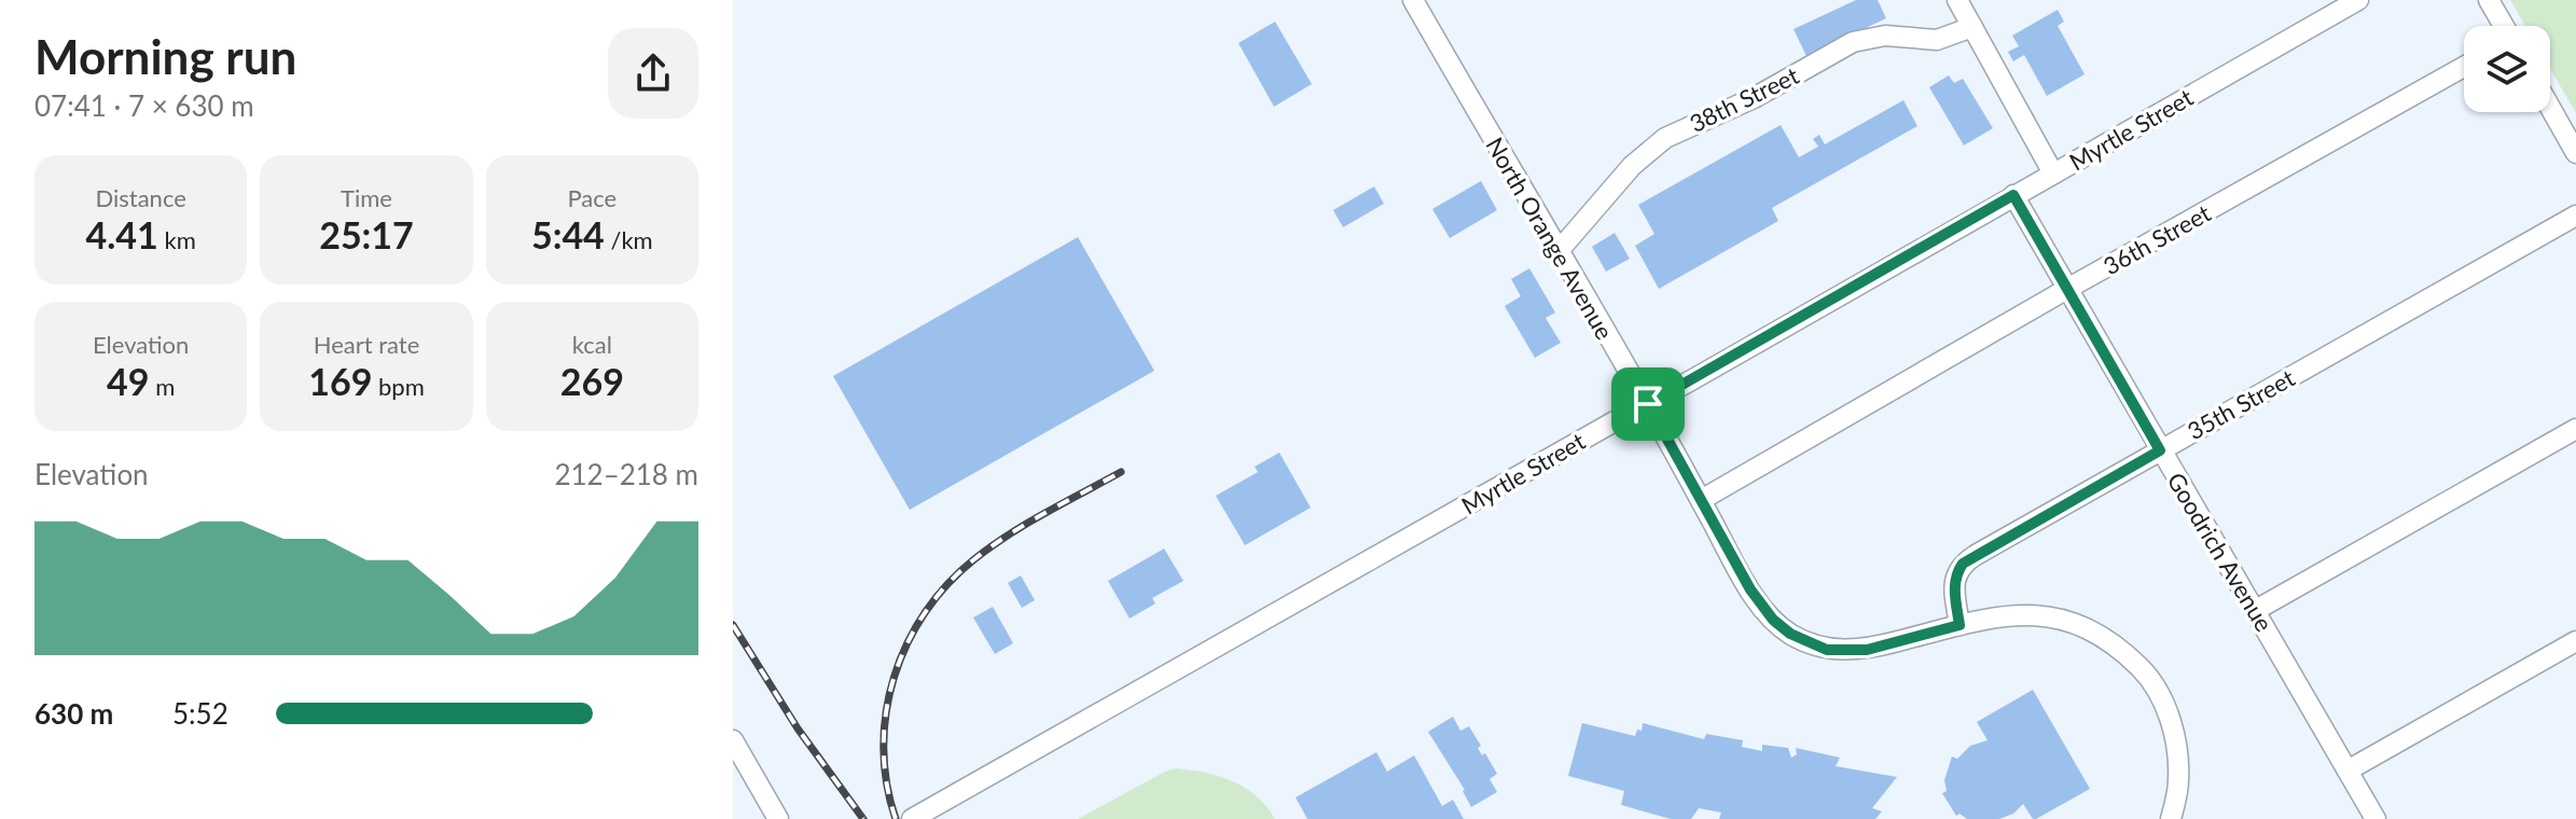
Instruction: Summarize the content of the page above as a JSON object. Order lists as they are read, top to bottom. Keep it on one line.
{"streets":{"street":["38th Street","Myrtle Street","North Orange Avenue","36th Street","35th Street","Goodrich Avenue"]},"crossings":[["38th Street","North Orange Avenue"],["Myrtle Street","North Orange Avenue"],["Myrtle Street","Goodrich Avenue"],["North Orange Avenue","36th Street"],["North Orange Avenue","35th Street"],["36th Street","Goodrich Avenue"],["35th Street","Goodrich Avenue"]],"page":{"heading":["Morning run","07:41 · 7 × 630 m"],"stats":[["Distance","4.41 km"],["Time","25:17"],["Pace","5:44 /km"],["Elevation","49 m"],["Heart rate","169 bpm"],["kcal","269"]],"chart":["Elevation","212–218 m"],"list":[{"name":"630 m","note":"5:52"}]}}
